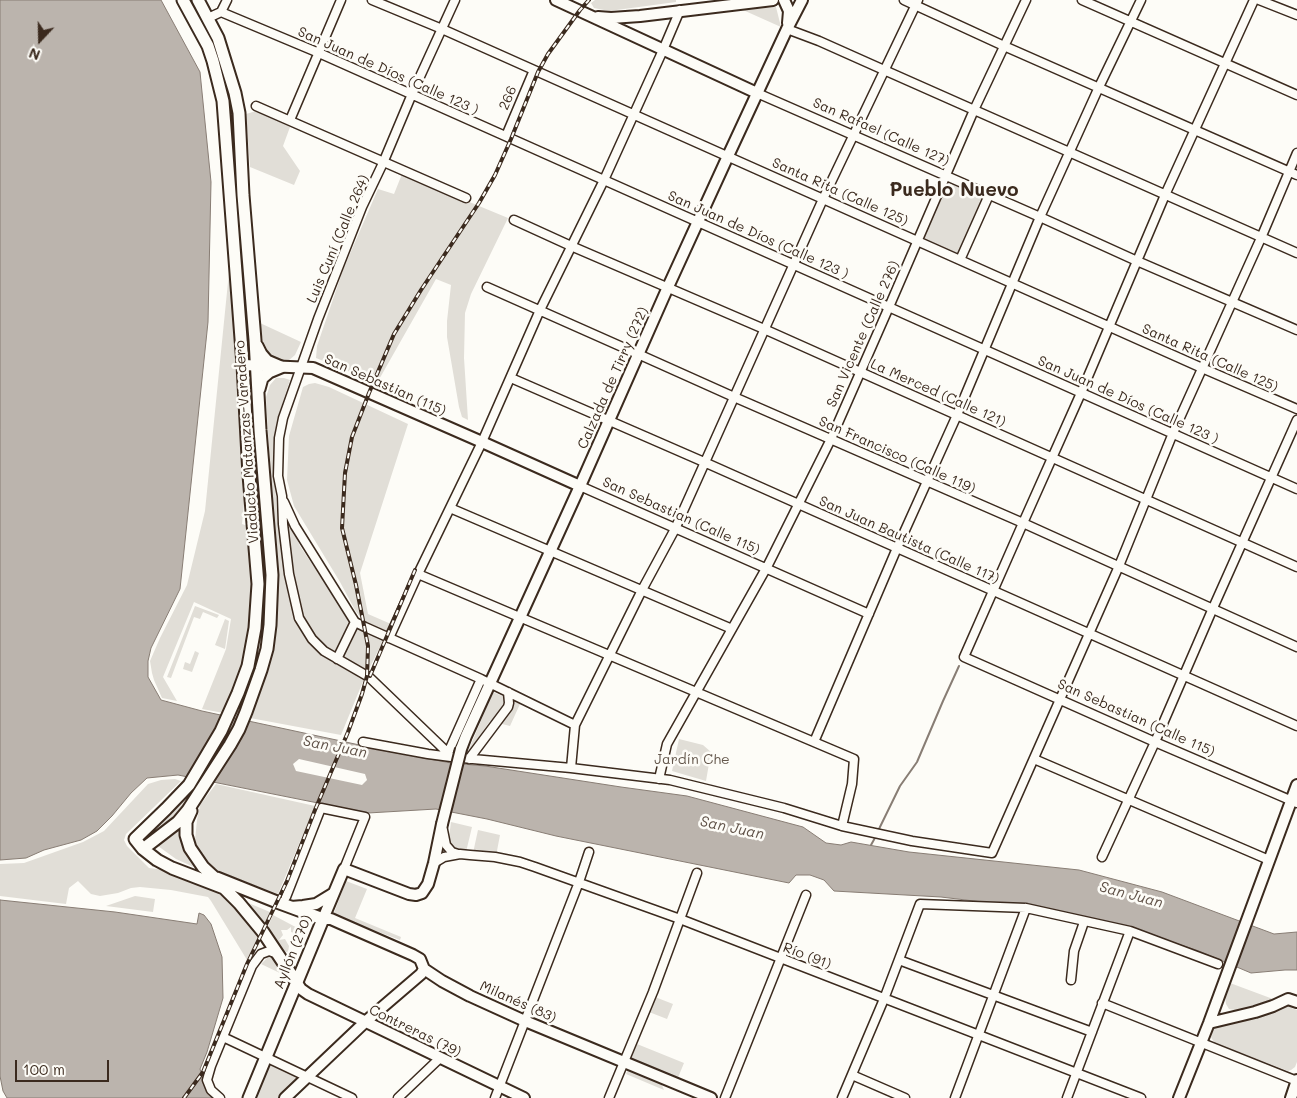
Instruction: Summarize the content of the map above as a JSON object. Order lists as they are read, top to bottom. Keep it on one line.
{"streets":{"highway":["Viaducto Matanzas-Varadero","Ayllón (270)"],"main road":["San Rafael (Calle 127)","Calzada de Tirry (272)","San Sebastian (115)","San Sebastian (Calle 115)","Milanés (83)","Contreras (79)"],"street":["San Juan de Díos (Calle 123 )","266","Santa Rita (Calle 125)","Luis Cuní (Calle 264)","San Vicente (Calle 276)","La Merced (Calle 121)","San Francisco (Calle 119)","San Juan Bautista (Calle 117)","Río (91)"]},"crossings":[["San Juan de Díos (Calle 123 )","266"],["San Juan de Díos (Calle 123 )","Luis Cuní (Calle 264)"],["San Juan de Díos (Calle 123 )","San Vicente (Calle 276)"],["San Juan de Díos (Calle 123 )","Calzada de Tirry (272)"],["266","Santa Rita (Calle 125)"],["San Rafael (Calle 127)","San Vicente (Calle 276)"],["San Rafael (Calle 127)","Calzada de Tirry (272)"],["Santa Rita (Calle 125)","Luis Cuní (Calle 264)"],["Santa Rita (Calle 125)","San Vicente (Calle 276)"],["Santa Rita (Calle 125)","Calzada de Tirry (272)"],["Luis Cuní (Calle 264)","San Sebastian (115)"],["San Vicente (Calle 276)","La Merced (Calle 121)"],["San Vicente (Calle 276)","San Francisco (Calle 119)"],["San Vicente (Calle 276)","San Sebastian (Calle 115)"],["San Vicente (Calle 276)","San Juan Bautista (Calle 117)"],["Calzada de Tirry (272)","La Merced (Calle 121)"],["Calzada de Tirry (272)","San Francisco (Calle 119)"],["Calzada de Tirry (272)","San Sebastian (Calle 115)"],["Calzada de Tirry (272)","San Juan Bautista (Calle 117)"],["San Sebastian (115)","Viaducto Matanzas-Varadero"],["San Sebastian (115)","San Sebastian (Calle 115)"],["San Sebastian (Calle 115)","San Juan Bautista (Calle 117)"],["Ayllón (270)","Milanés (83)"],["Ayllón (270)","Contreras (79)"]],"districts":["Pueblo Nuevo"],"water":["San Juan"],"parks":["Jardín Che"],"scale_bar":"100 m","north":"bottom"}
